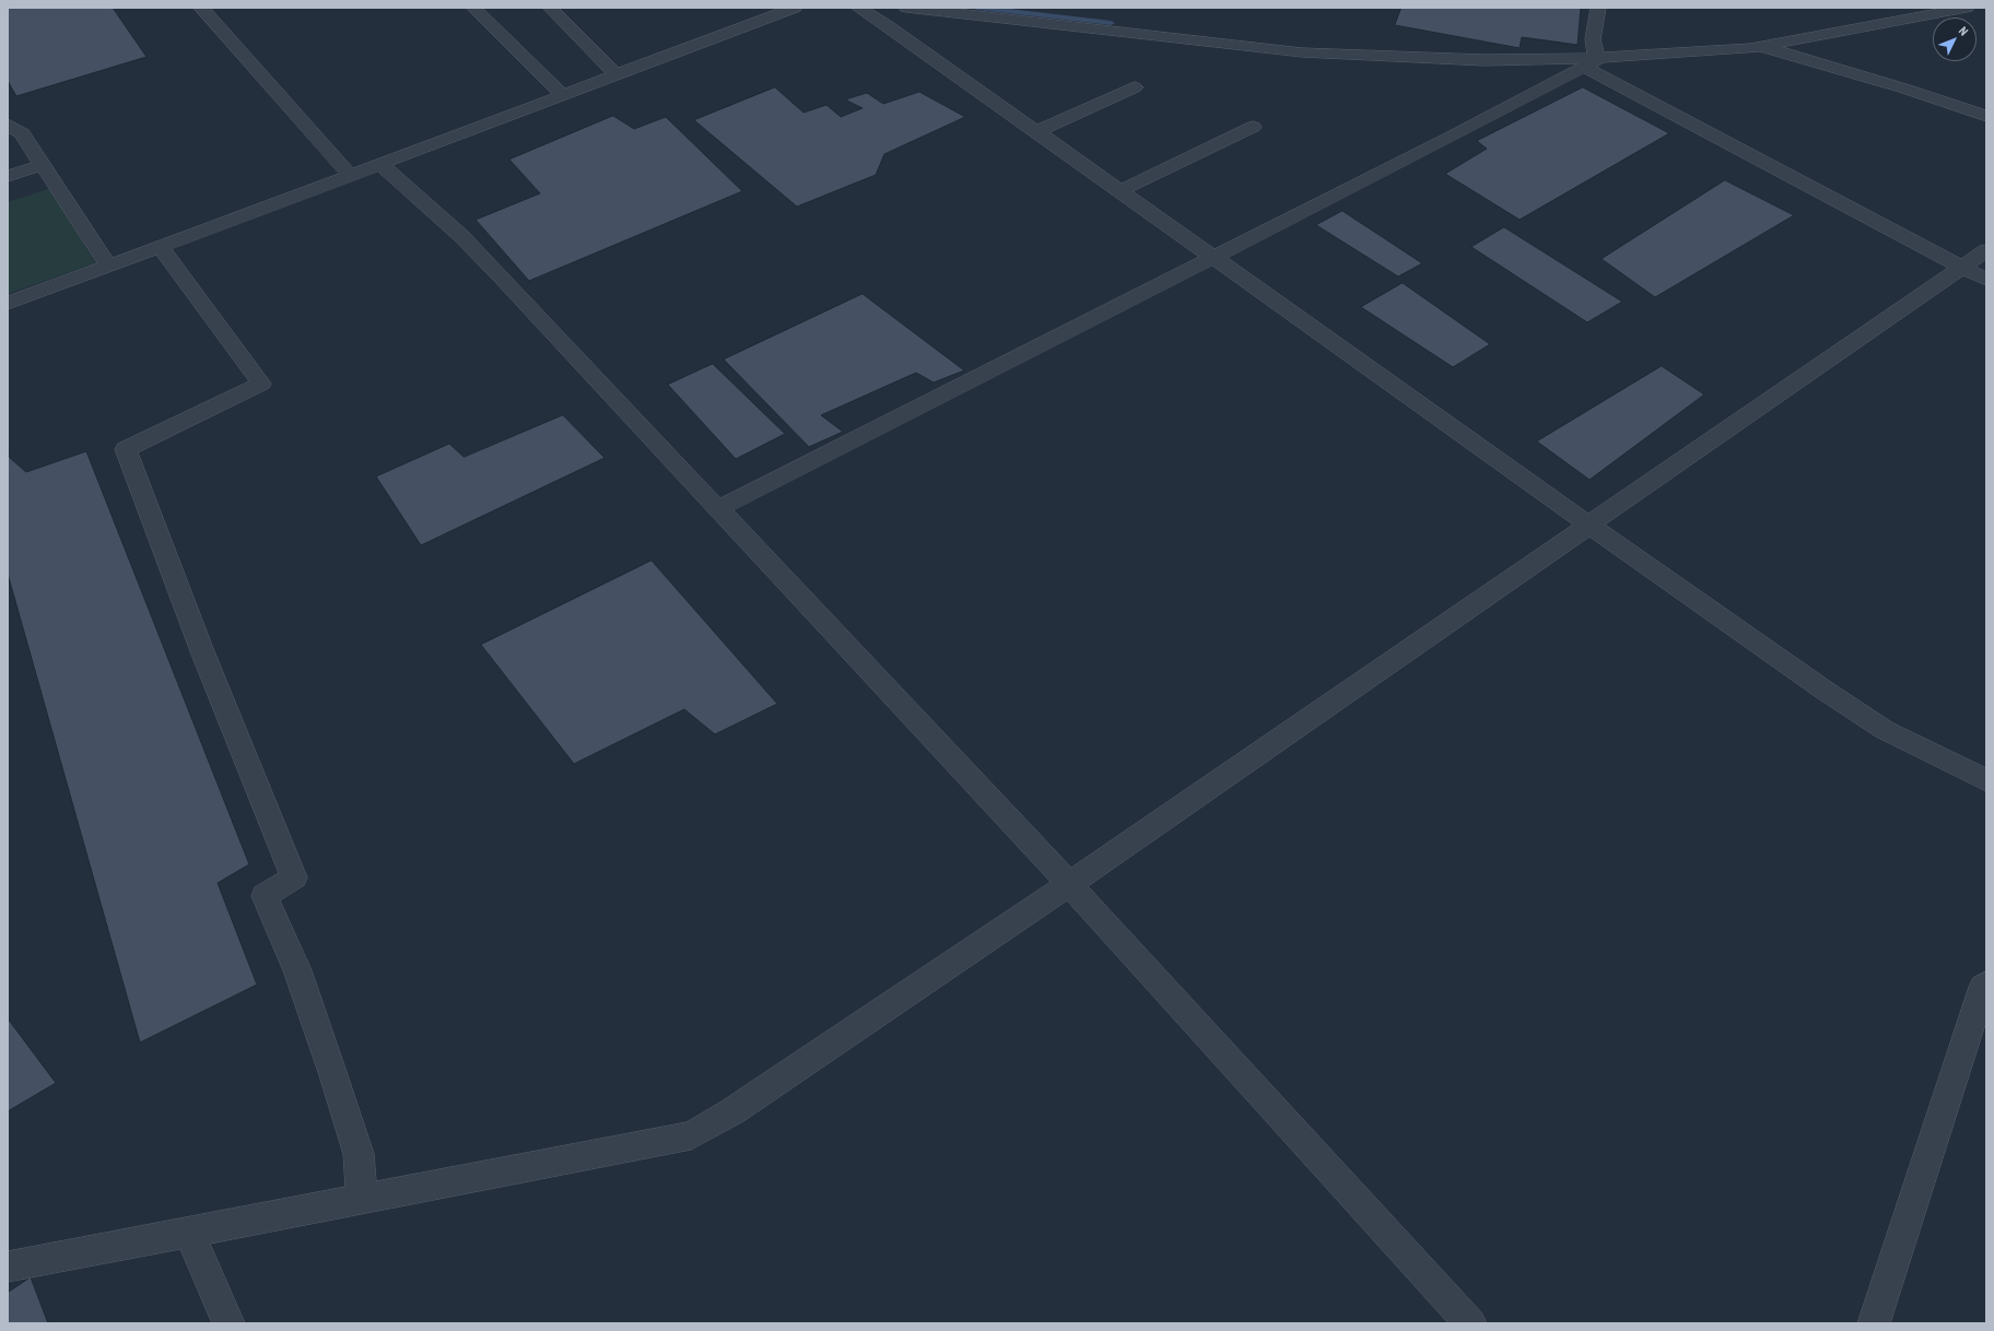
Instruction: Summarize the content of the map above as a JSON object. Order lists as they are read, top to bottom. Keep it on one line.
{"north":"top right"}
